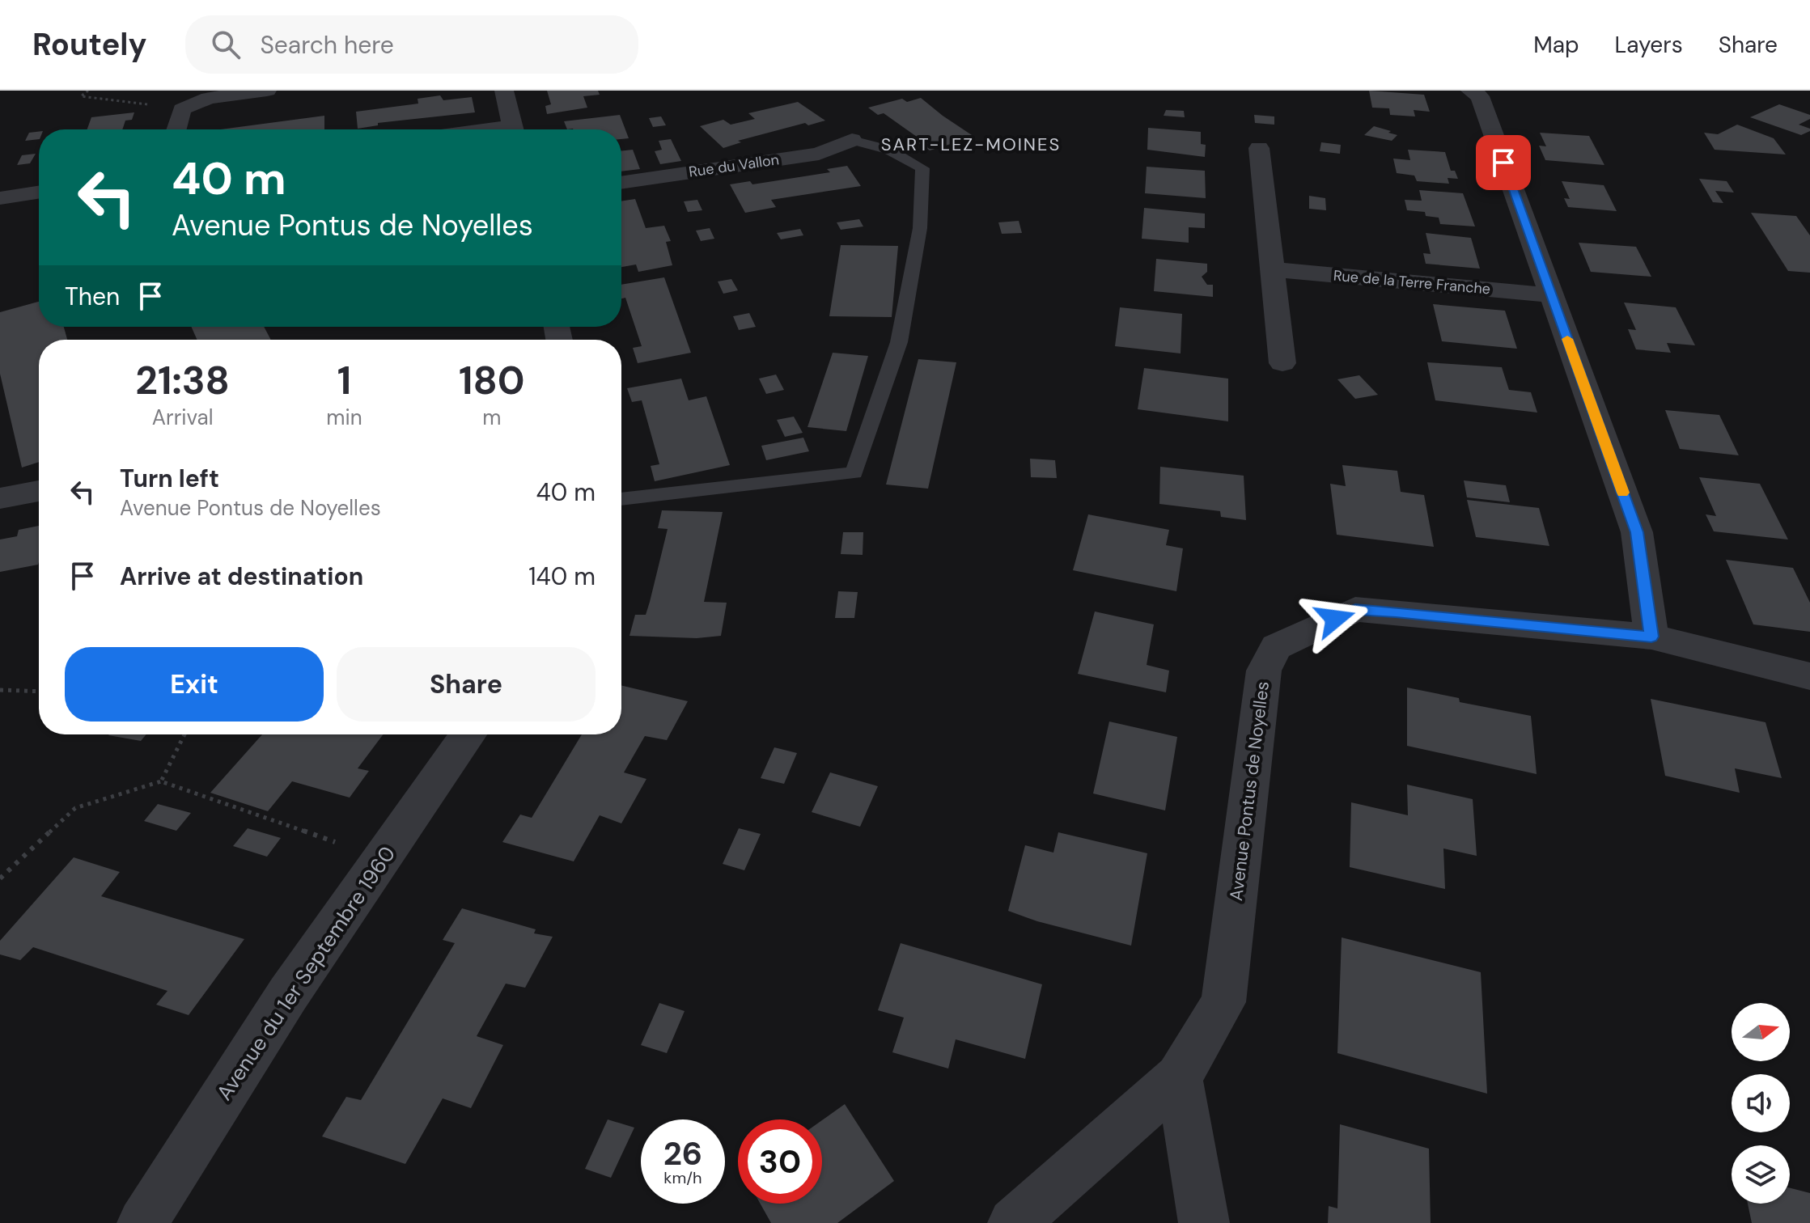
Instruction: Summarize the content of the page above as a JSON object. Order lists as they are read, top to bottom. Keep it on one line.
{"streets":{"street":["Rue du Vallon","Rue de la Terre Franche","Avenue Pontus de Noyelles","Avenue du 1er Septembre 1960"]},"districts":["SART-LEZ-MOINES"],"north":"right","page":{"header":"Routely","search":"Search here","nav":["Map","Layers","Share"],"turn":["40 m","Avenue Pontus de Noyelles"],"then":"Then","eta":["21:38","Arrival","1","min","180","m"],"list":[{"name":"Turn left","note":"Avenue Pontus de Noyelles","value":"40 m"},{"name":"Arrive at destination","value":"140 m"}],"buttons":["Exit","Share"],"speed":"26 km/h","limit":"30"}}
